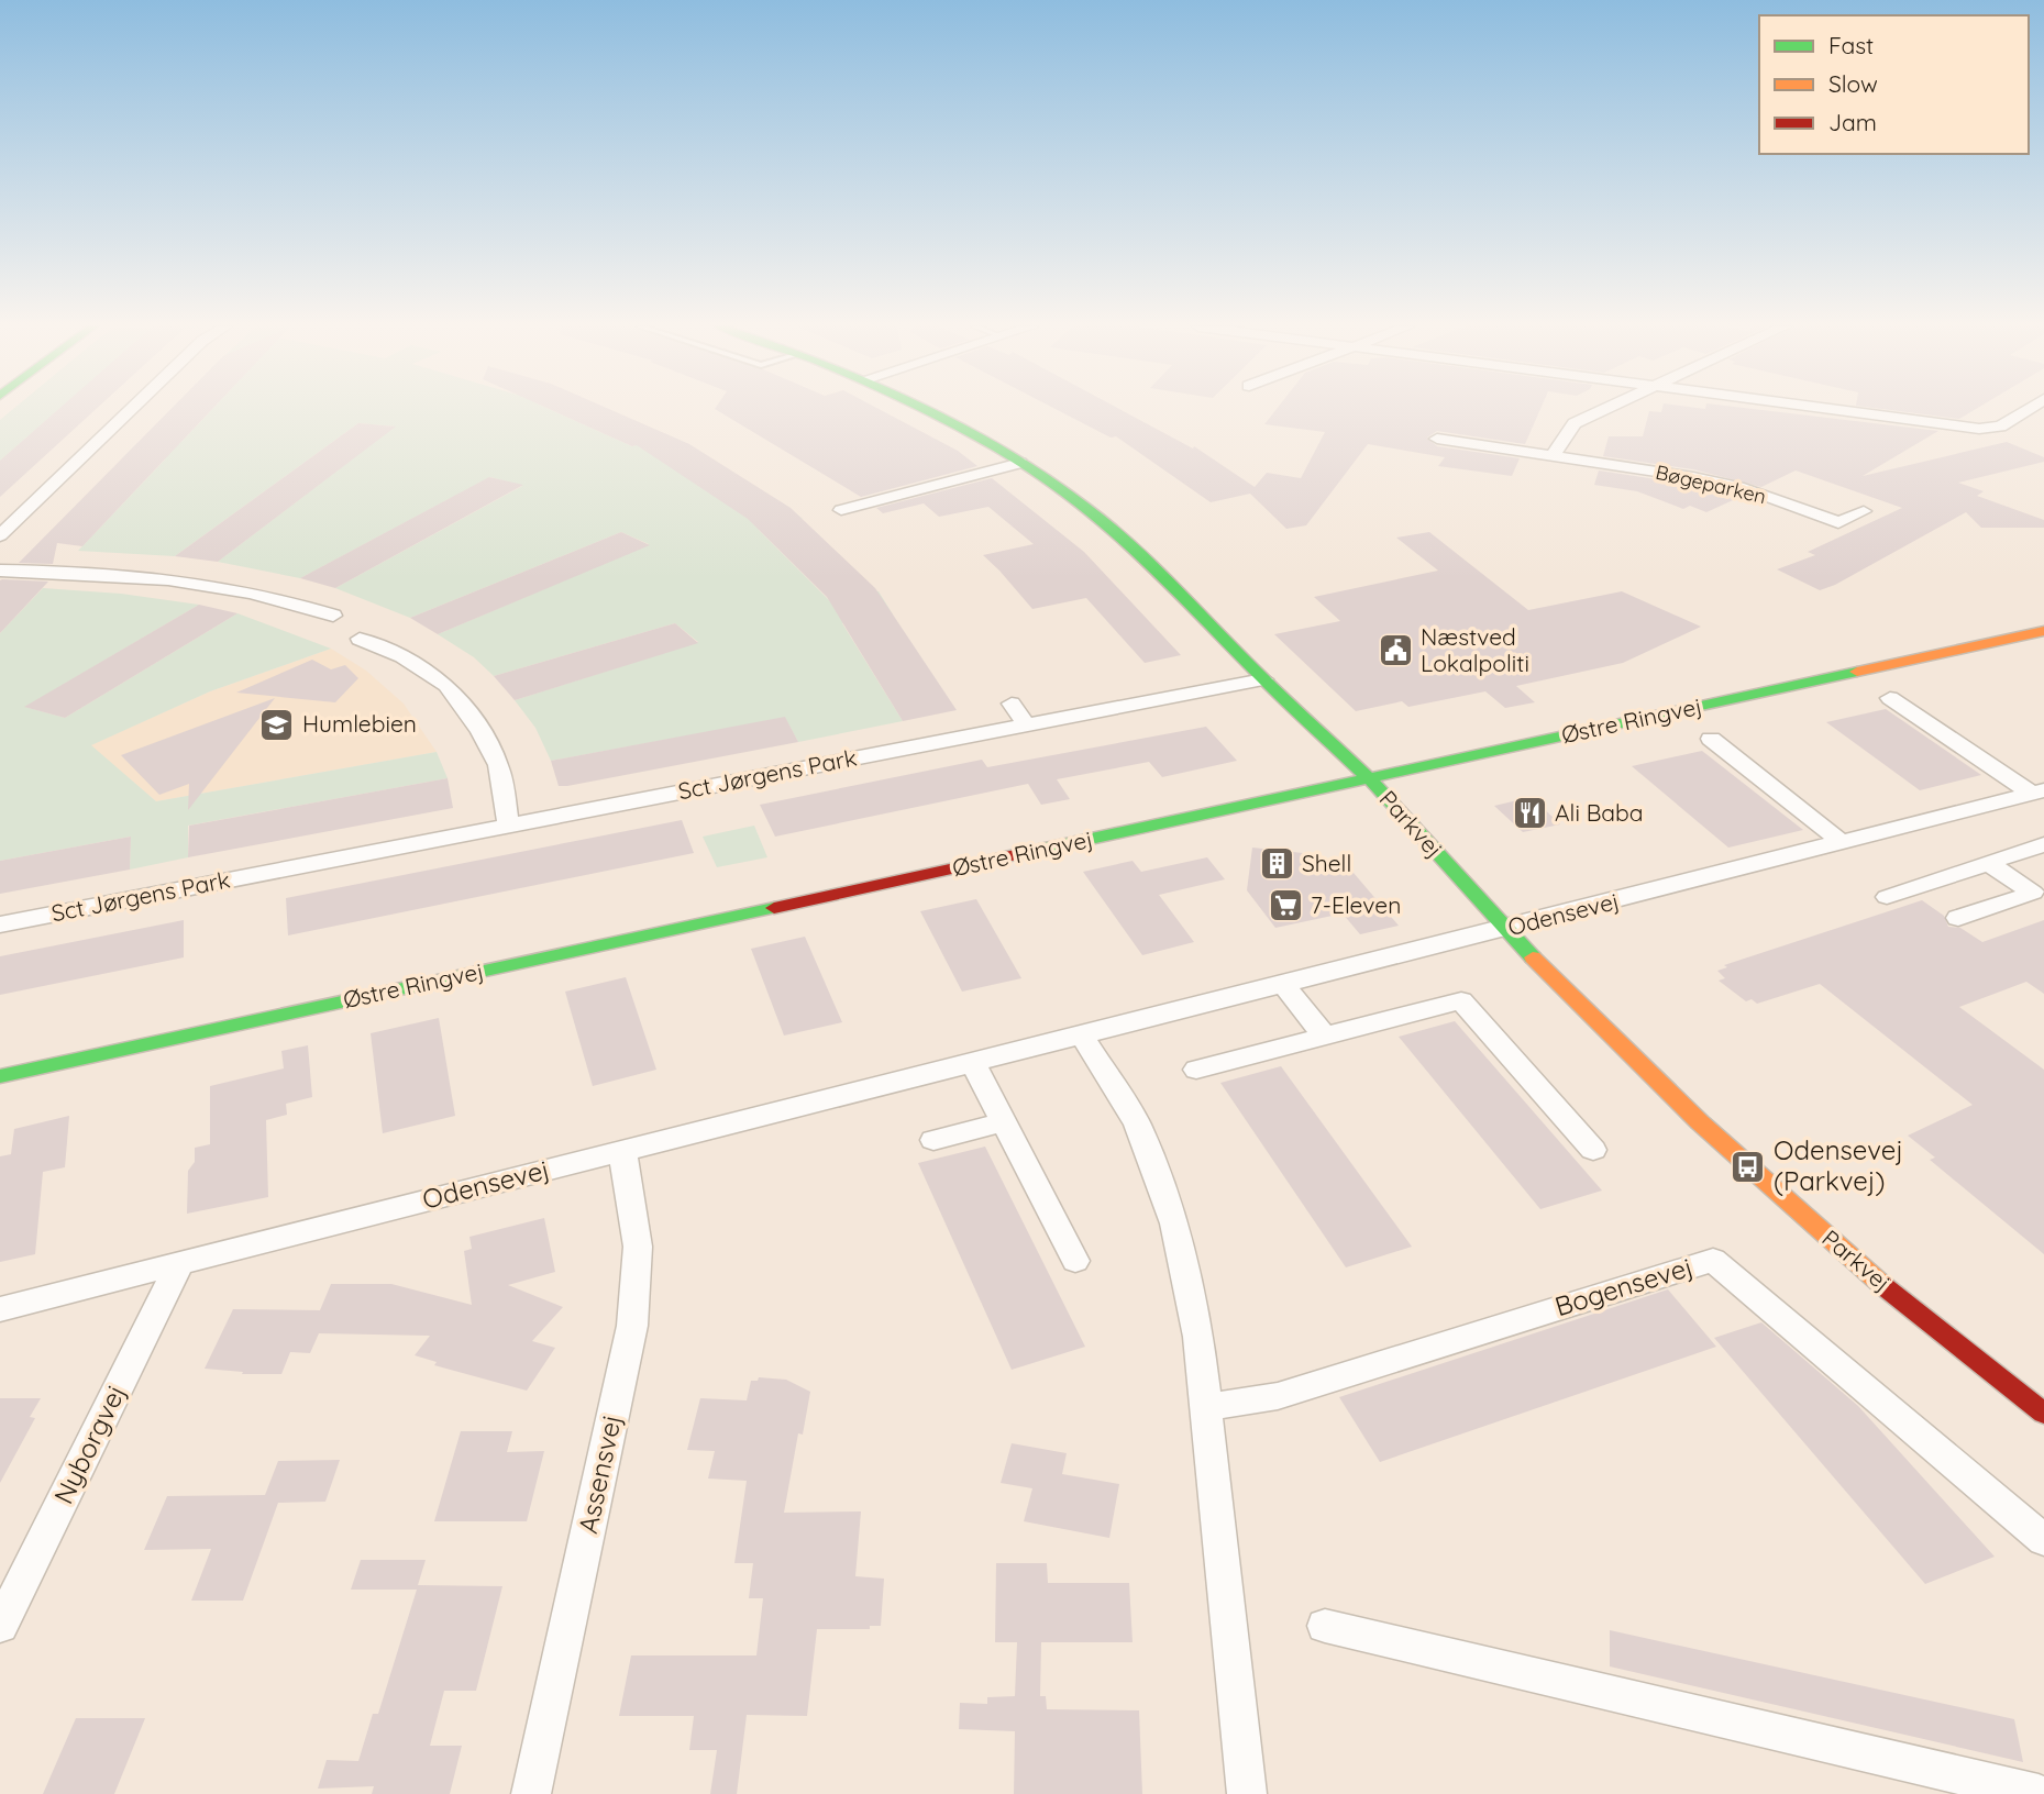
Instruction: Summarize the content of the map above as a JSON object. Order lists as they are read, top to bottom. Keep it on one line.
{"streets":{"street":["Bøgeparken","Østre Ringvej","Sct Jørgens Park","Parkvej","Odensevej","Bogensevej","Nyborgvej","Assensvej"]},"crossings":[["Østre Ringvej","Parkvej"],["Sct Jørgens Park","Parkvej"],["Parkvej","Odensevej"],["Odensevej","Nyborgvej"],["Odensevej","Assensvej"]],"places":{"public building":["Næstved Lokalpoliti"],"school or university":["Humlebien"],"restaurant":["Ali Baba"],"building":["Shell"],"supermarket":["7-Eleven"],"bus stop":["Odensevej (Parkvej)"]},"legend":["Fast","Slow","Jam"]}
